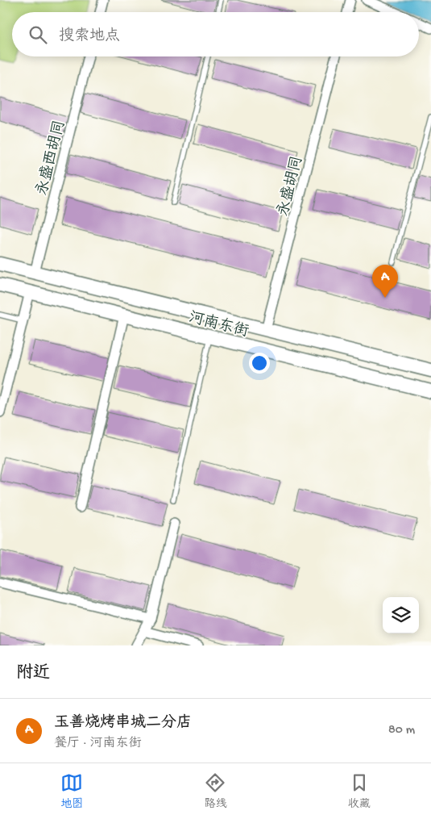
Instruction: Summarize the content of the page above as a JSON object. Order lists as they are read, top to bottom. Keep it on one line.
{"streets":{"main road":["河南东街"],"street":["永盛西胡同","永盛胡同"]},"crossings":[["永盛西胡同","河南东街"],["永盛胡同","河南东街"]],"page":{"search":"搜索地点","pins":"A","heading":"附近","list":[{"mark":"A","name":"玉善烧烤串城二分店","note":"餐厅 · 河南东街","value":"80 m"}],"nav":["地图","路线","收藏"]}}
